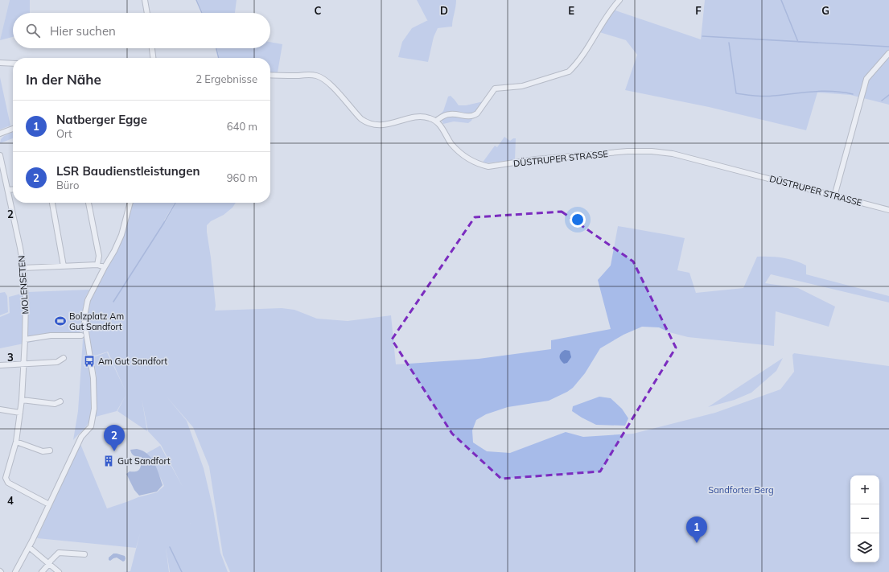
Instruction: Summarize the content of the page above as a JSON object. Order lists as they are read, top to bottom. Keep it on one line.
{"streets":{"street":["DÜSTRUPER STRASSE","MOLENSETEN"]},"parks":["Sandforter Berg"],"places":{"sports":["Bolzplatz Am Gut Sandfort"],"bus stop":["Am Gut Sandfort"],"building":["Gut Sandfort"]},"page":{"search":"Hier suchen","heading":["In der Nähe","2 Ergebnisse"],"list":[{"mark":"1","name":"Natberger Egge","note":"Ort","value":"640 m"},{"mark":"2","name":"LSR Baudienstleistungen","note":"Büro","value":"960 m"}],"pins":["2","1"],"map_buttons":["+","−"]},"grid":{"columns":["C","D","E","F","G"],"rows":["2","3","4"]}}
